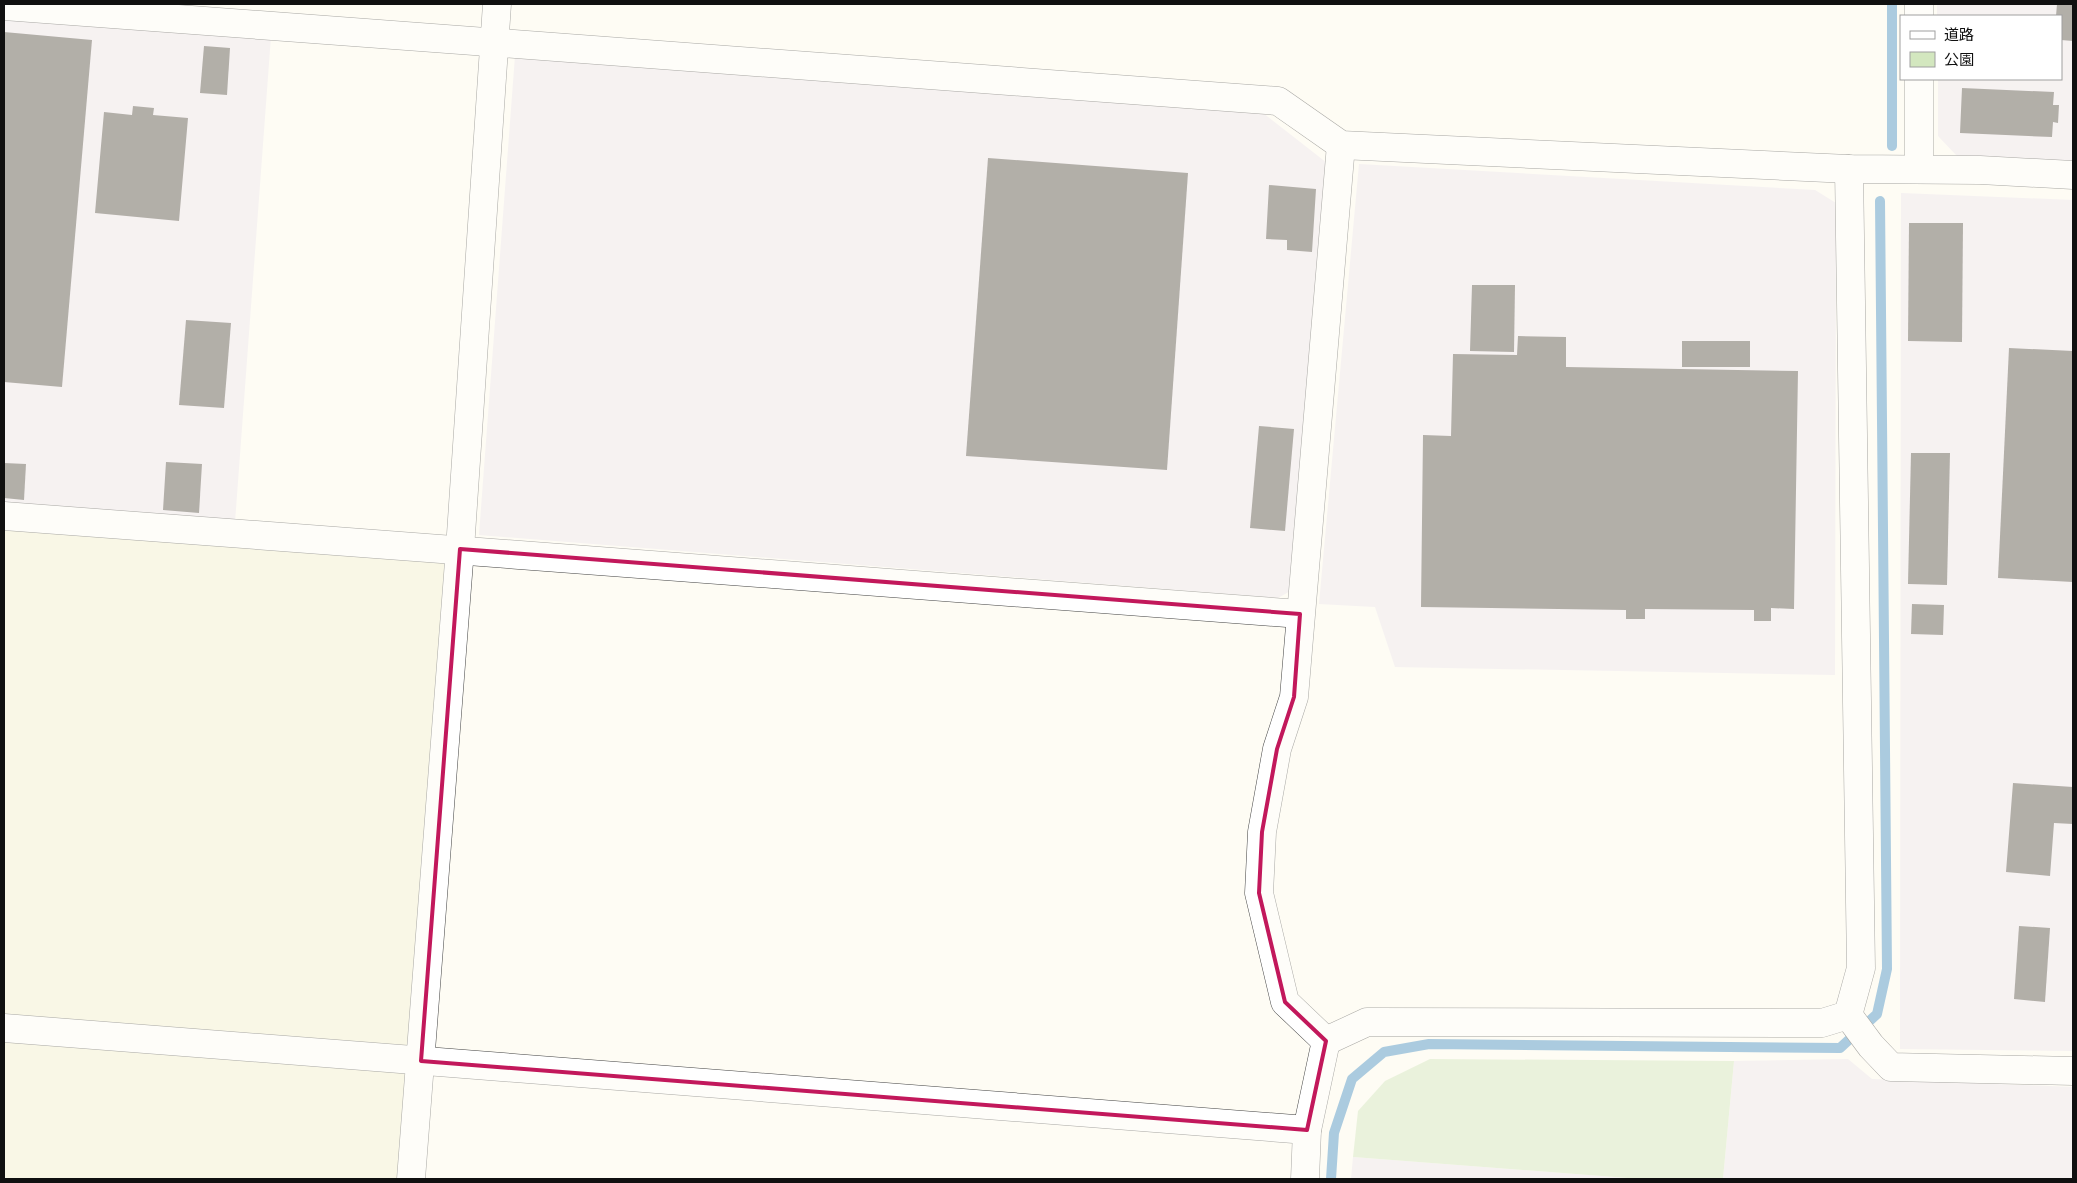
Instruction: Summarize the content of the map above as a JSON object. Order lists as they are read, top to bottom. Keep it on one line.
{"legend":["道路","公園"]}
